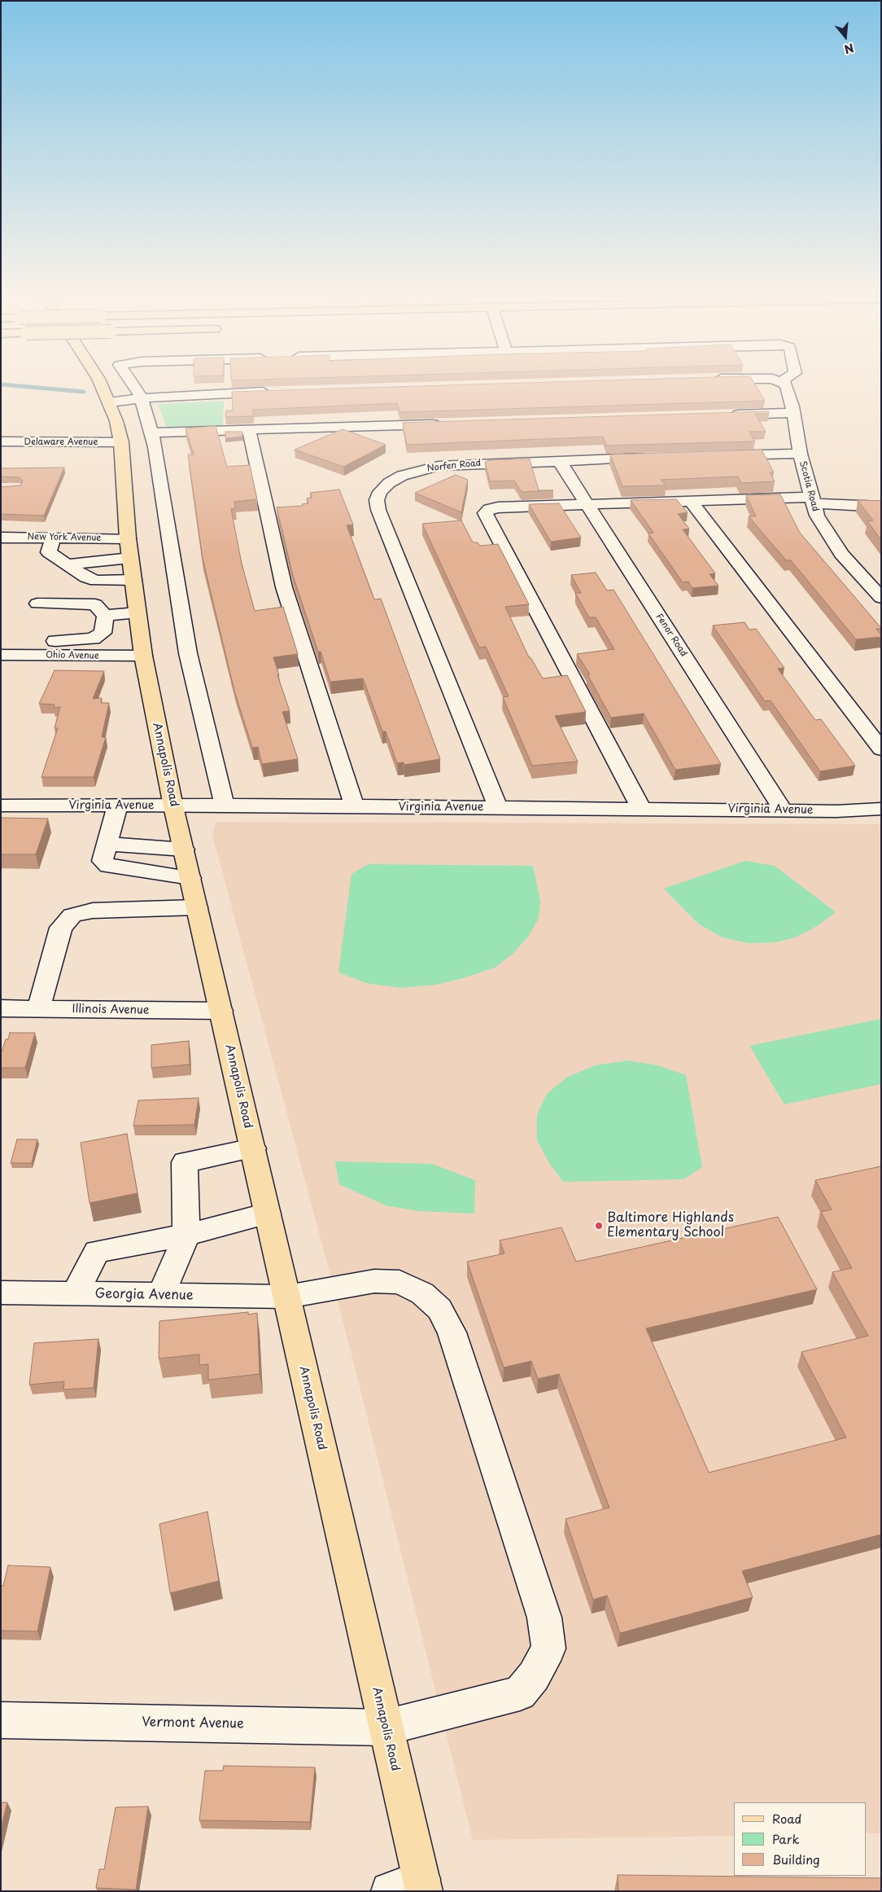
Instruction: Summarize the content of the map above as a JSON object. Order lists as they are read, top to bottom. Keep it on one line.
{"streets":{"main road":["Annapolis Road"],"street":["Delaware Avenue","Norfen Road","Scotia Road","New York Avenue","Fenor Road","Ohio Avenue","Virginia Avenue","Illinois Avenue","Georgia Avenue","Vermont Avenue"]},"crossings":[["Delaware Avenue","Annapolis Road"],["Norfen Road","Fenor Road"],["Norfen Road","Virginia Avenue"],["New York Avenue","Annapolis Road"],["Fenor Road","Virginia Avenue"],["Ohio Avenue","Annapolis Road"],["Annapolis Road","Virginia Avenue"],["Annapolis Road","Illinois Avenue"],["Annapolis Road","Georgia Avenue"],["Annapolis Road","Vermont Avenue"],["Georgia Avenue","Vermont Avenue"]],"places":["Baltimore Highlands Elementary School"],"legend":["Road","Park","Building"],"north":"bottom"}
